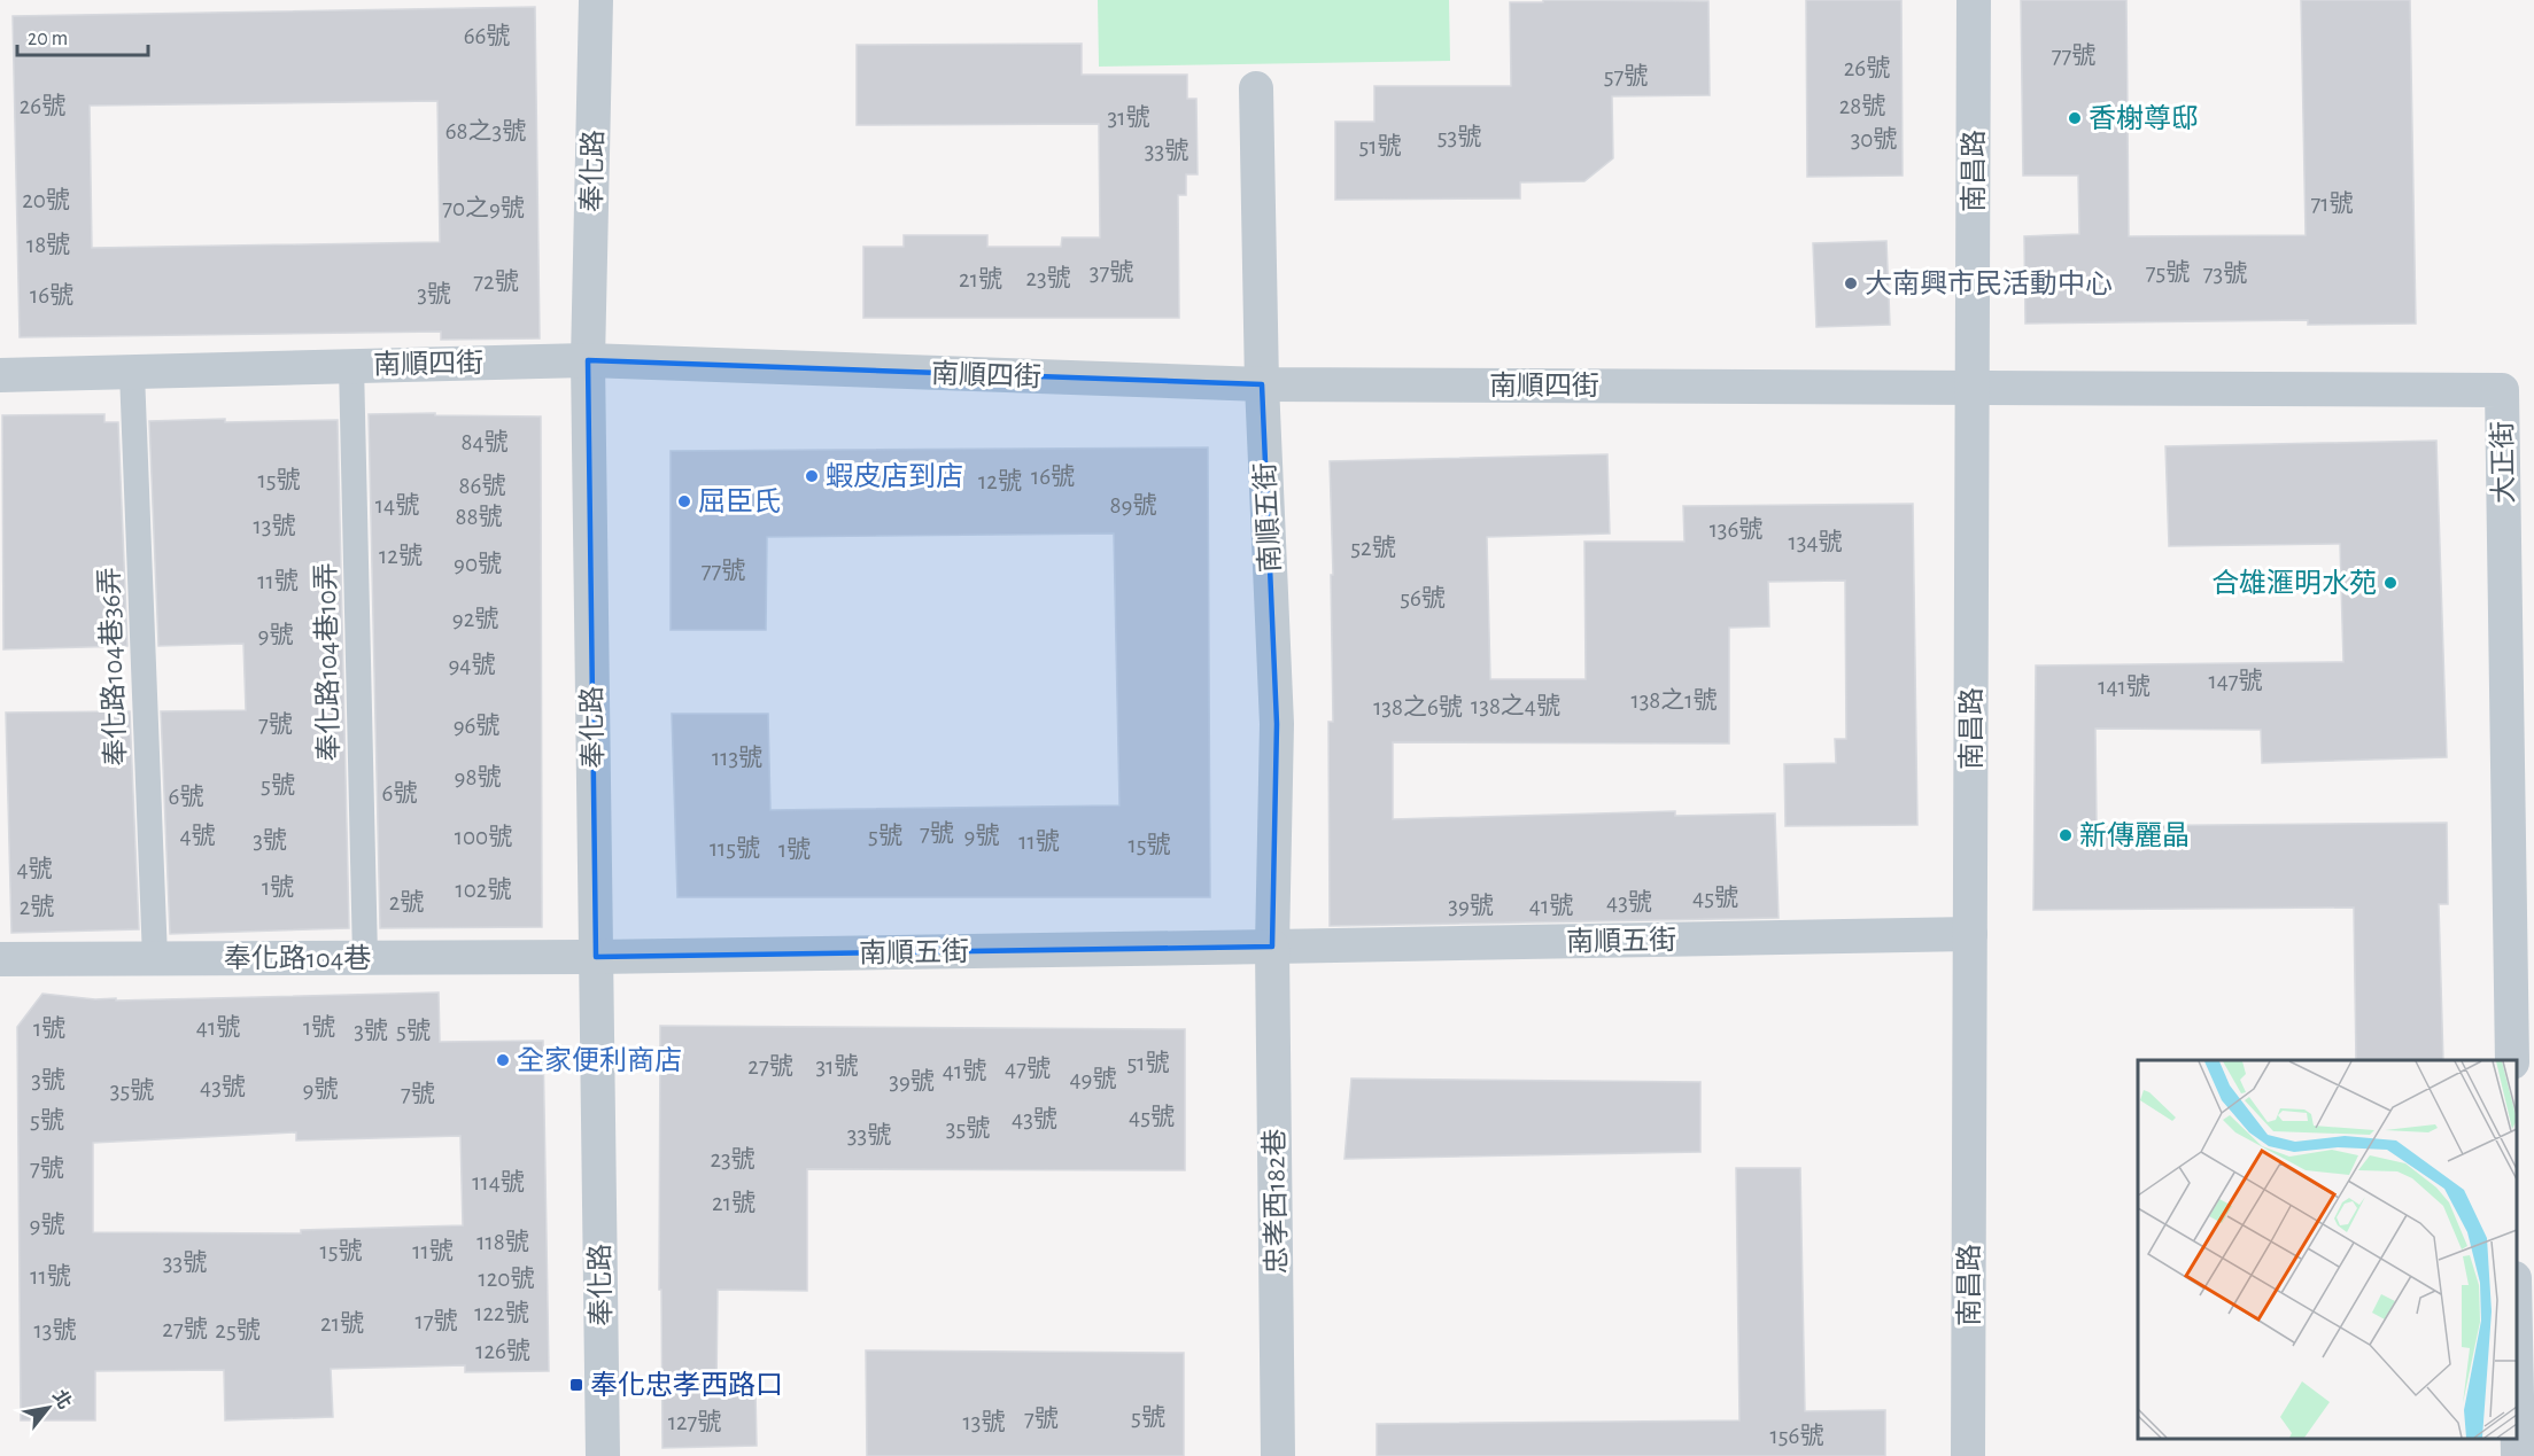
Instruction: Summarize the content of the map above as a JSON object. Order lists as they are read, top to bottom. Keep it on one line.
{"streets":{"street":["奉化路","南昌路","南順四街","大正街","南順五街","奉化路104巷10弄","奉化路104巷36弄","奉化路104巷","忠孝西182巷"]},"crossings":[["奉化路","南順四街"],["奉化路","南順五街"],["奉化路","奉化路104巷"],["南昌路","南順四街"],["南昌路","大正街"],["南昌路","南順五街"],["南順四街","大正街"],["南順四街","南順五街"],["南順四街","奉化路104巷10弄"],["南順四街","奉化路104巷36弄"],["南順五街","奉化路104巷"],["南順五街","忠孝西182巷"],["奉化路104巷10弄","奉化路104巷"],["奉化路104巷36弄","奉化路104巷"]],"places":{"other":["香榭尊邸","大南興市民活動中心","蝦皮店到店","屈臣氏","合雄滙明水苑","新傳麗晶","全家便利商店"],"transit":["奉化忠孝西路口"]},"house_numbers":["66號","77號","26號","57號","26號","28號","31號","68之3號","53號","30號","51號","33號","20號","71號","70之9號","18號","37號","75號","73號","23號","21號","72號","3號","16號","84號","16號","15號","12號","86號","14號","89號","88號","13號","136號","134號","52號","12號","90號","77號","11號","56號","92號","9號","94號","147號","141號","138之1號","138之4號","138之6號","7號","96號","113號","98號","5號","6號","6號","7號","4號","5號","9號","100號","3號","11號","15號","115號","1號","4號","1號","102號","45號","2號","43號","39號","41號","2號","41號","1號","1號","3號","5號","51號","27號","31號","47號","41號","49號","3號","39號","43號","9號","35號","7號","45號","43號","5號","35號","33號","23號","7號","114號","21號","9號","118號","15號","11號","33號","11號","120號","122號","17號","21號","27號","13號","25號","126號","5號","7號","127號","13號","156號"],"scale_bar":"20 m","north":"top right"}
